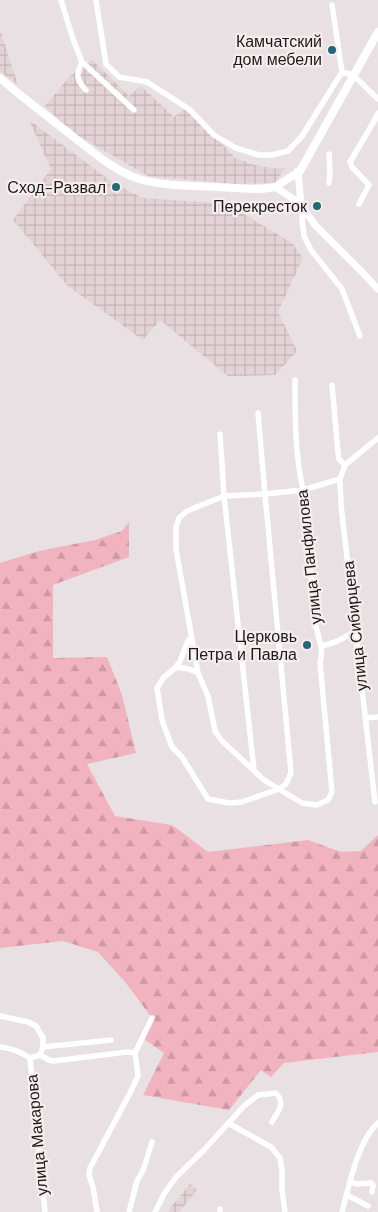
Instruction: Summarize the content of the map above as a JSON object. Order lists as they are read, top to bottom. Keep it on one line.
{"streets":{"street":["улица Панфилова","улица Сибирцева","улица Макарова"]},"places":["Камчатский дом мебели","Сход-Развал","Перекресток","Церковь Петра и Павла"]}
